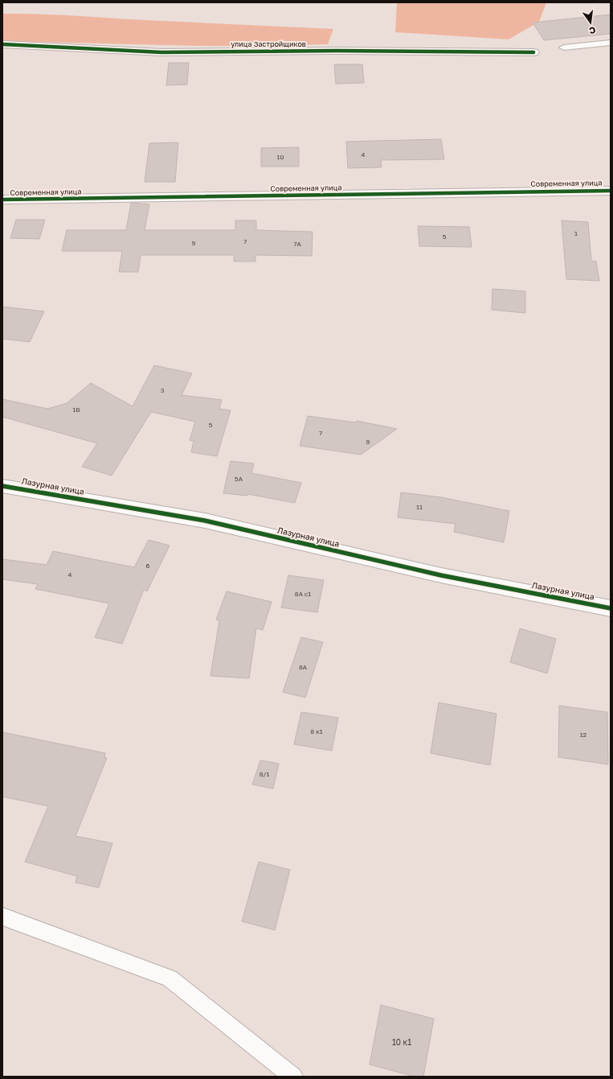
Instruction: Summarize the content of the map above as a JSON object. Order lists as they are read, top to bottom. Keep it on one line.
{"streets":{"street":["улица Застройщиков","Современная улица","Лазурная улица"]},"house_numbers":["4","10","1","5","7","9","7А","3","1В","5","7","9","5А","11","6","4","8А с1","8А","8 к1","12","8/1","10 к1"],"north":"bottom"}
